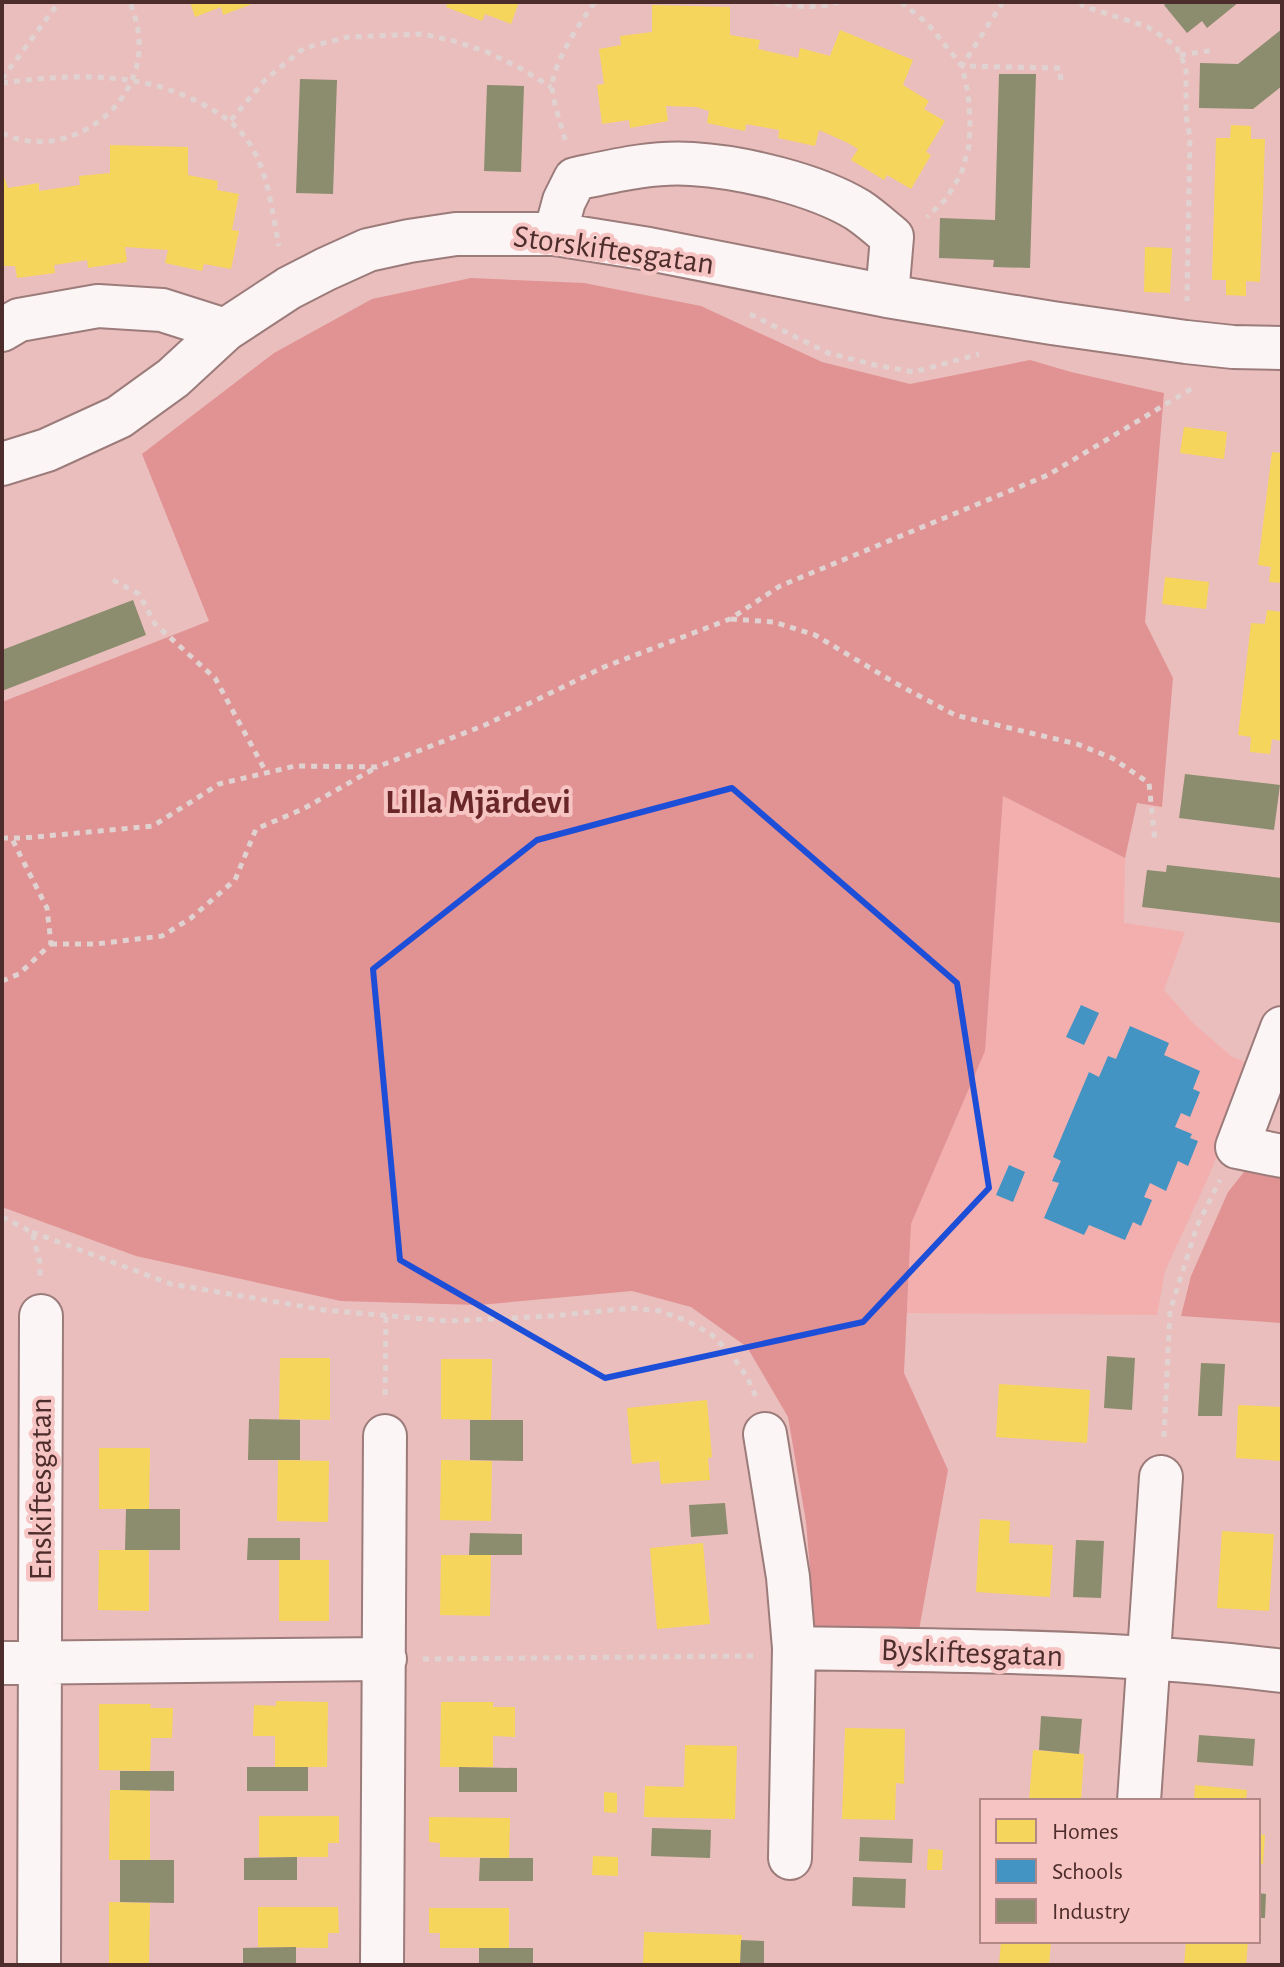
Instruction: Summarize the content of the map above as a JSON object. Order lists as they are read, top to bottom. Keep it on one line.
{"streets":{"street":["Storskiftesgatan","Enskiftesgatan","Byskiftesgatan"]},"districts":["Lilla Mjärdevi"],"legend":["Homes","Schools","Industry"]}
